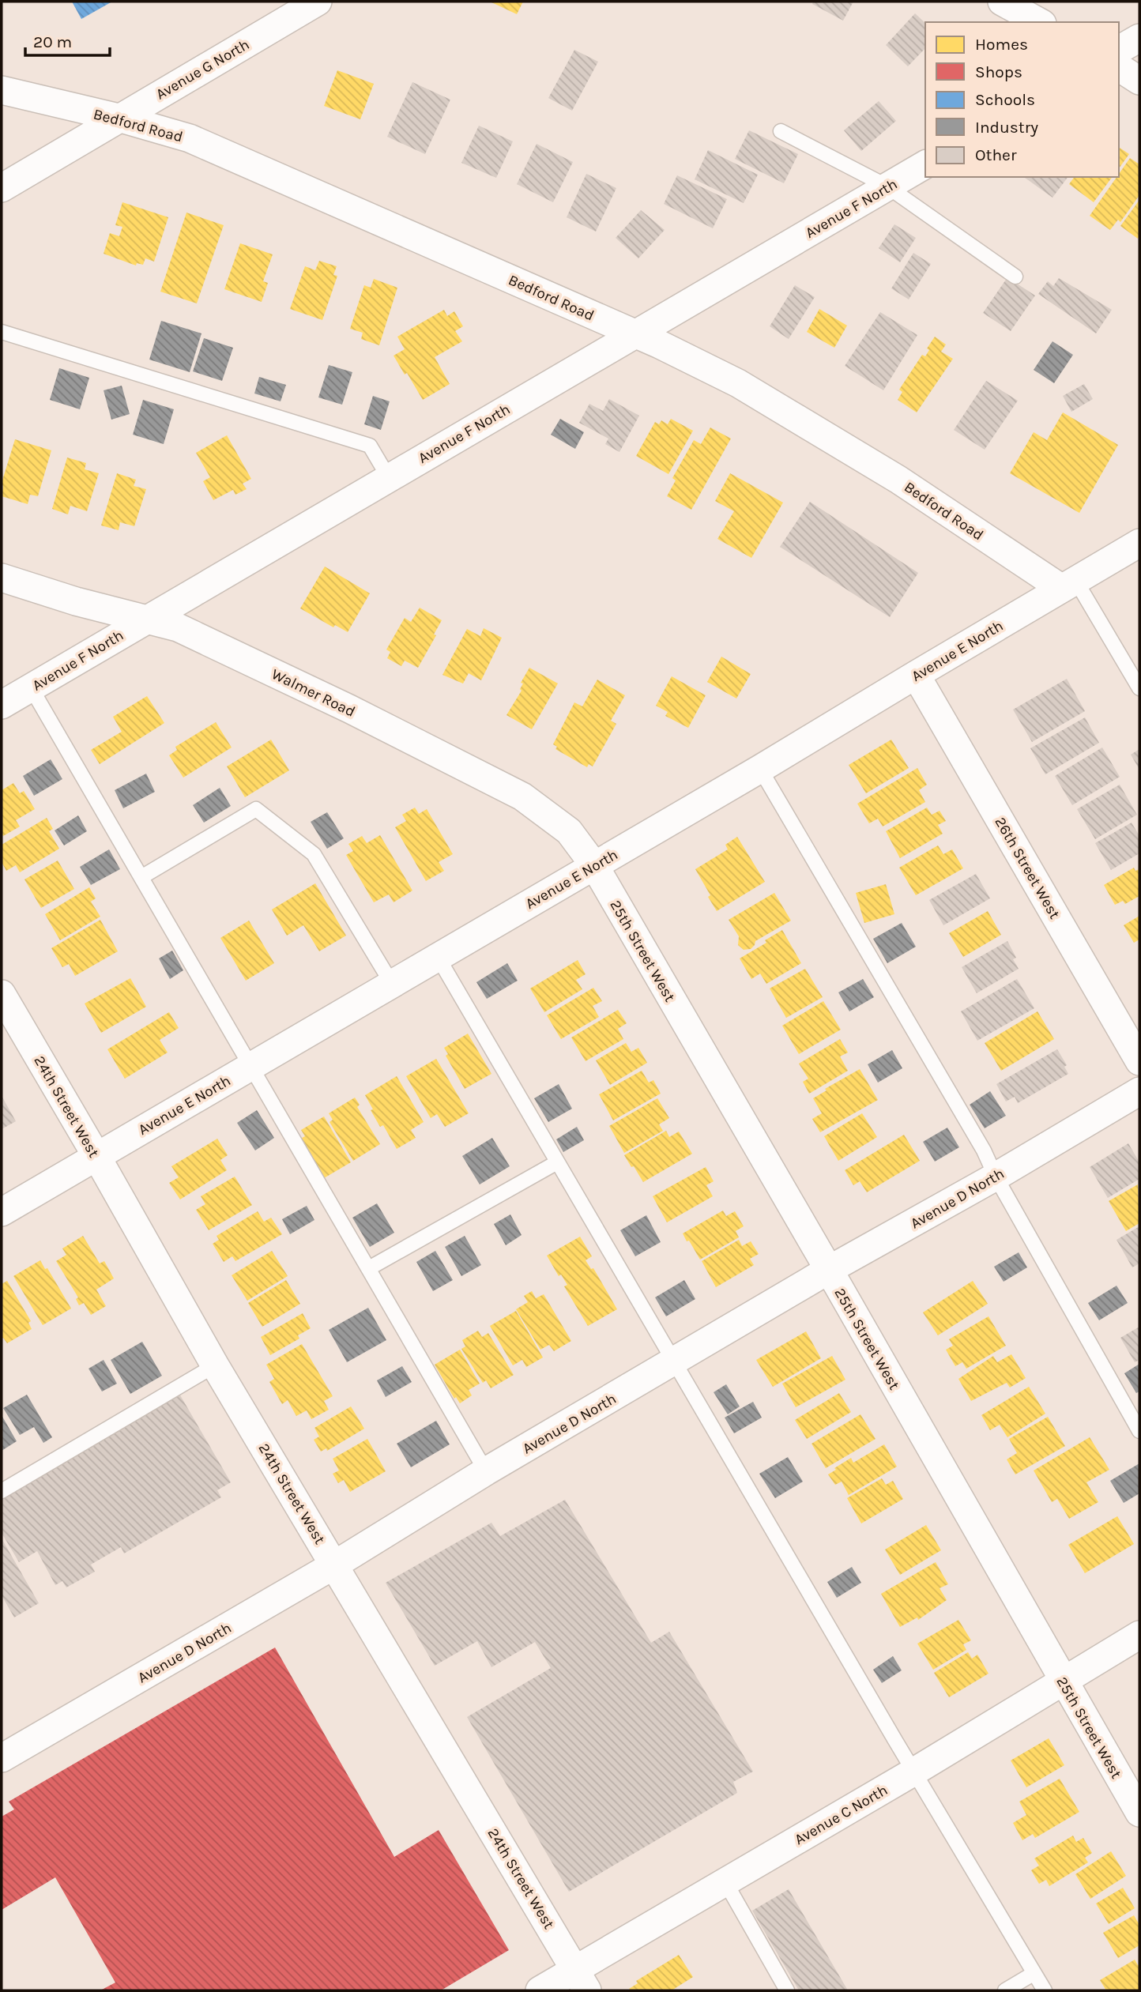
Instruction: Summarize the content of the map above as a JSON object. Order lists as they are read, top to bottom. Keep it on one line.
{"streets":{"street":["Avenue G North","Bedford Road","Avenue F North","Avenue E North","Walmer Road","26th Street West","25th Street West","24th Street West","Avenue D North","Avenue C North"]},"crossings":[["Avenue G North","Bedford Road"],["Bedford Road","Avenue F North"],["Bedford Road","Avenue E North"],["Avenue F North","Walmer Road"],["Avenue E North","Walmer Road"],["Avenue E North","26th Street West"],["Avenue E North","25th Street West"],["Avenue E North","24th Street West"],["Walmer Road","25th Street West"],["25th Street West","Avenue D North"],["25th Street West","Avenue C North"],["24th Street West","Avenue D North"],["24th Street West","Avenue C North"]],"legend":["Homes","Shops","Schools","Industry","Other"],"scale_bar":"20 m"}
